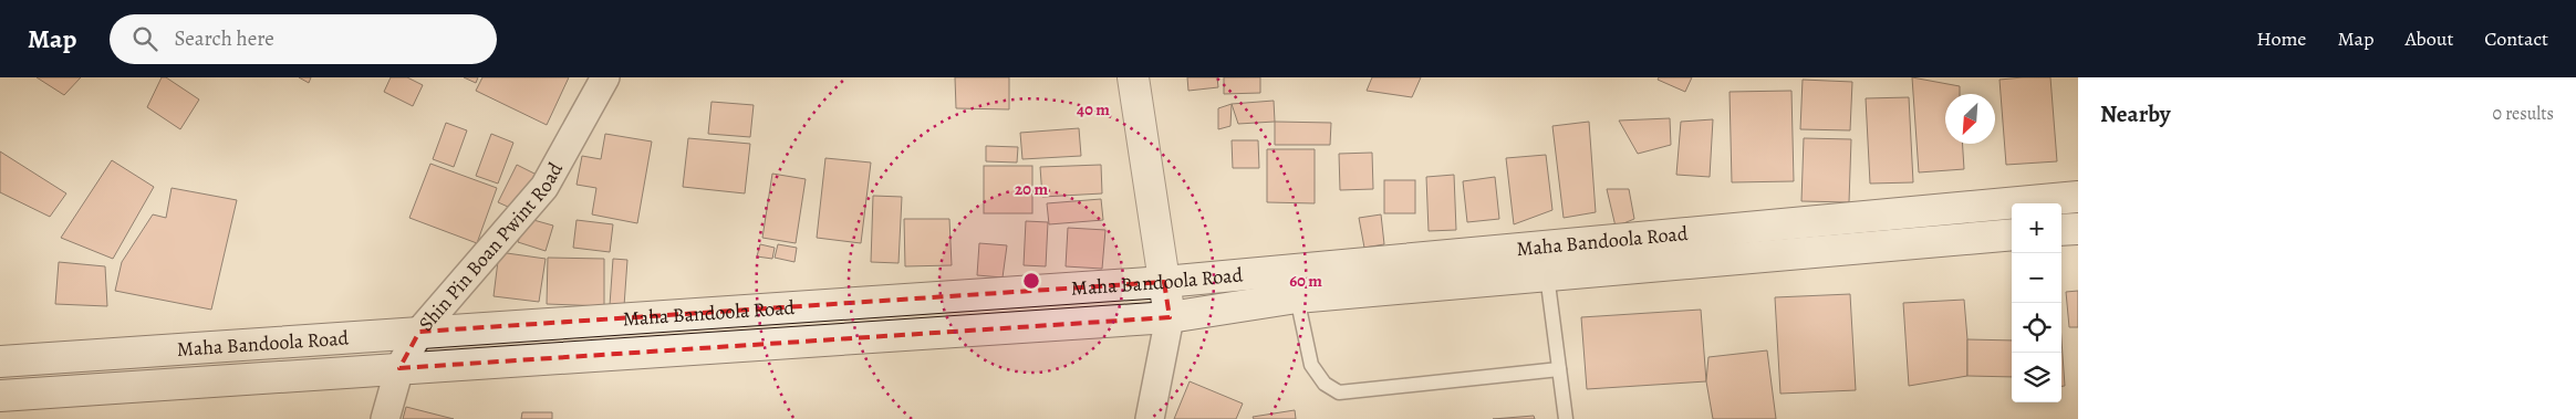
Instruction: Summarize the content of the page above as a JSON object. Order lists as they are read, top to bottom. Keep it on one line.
{"streets":{"main road":["Maha Bandoola Road"],"street":["Shin Pin Boan Pwint Road"]},"crossings":[["Maha Bandoola Road","Shin Pin Boan Pwint Road"]],"north":"bottom left","page":{"header":"Map","search":"Search here","nav":["Home","Map","About","Contact"],"heading":["Nearby","0 results"],"map_buttons":["+","−"]},"rings":["40 m","20 m","60 m"]}
